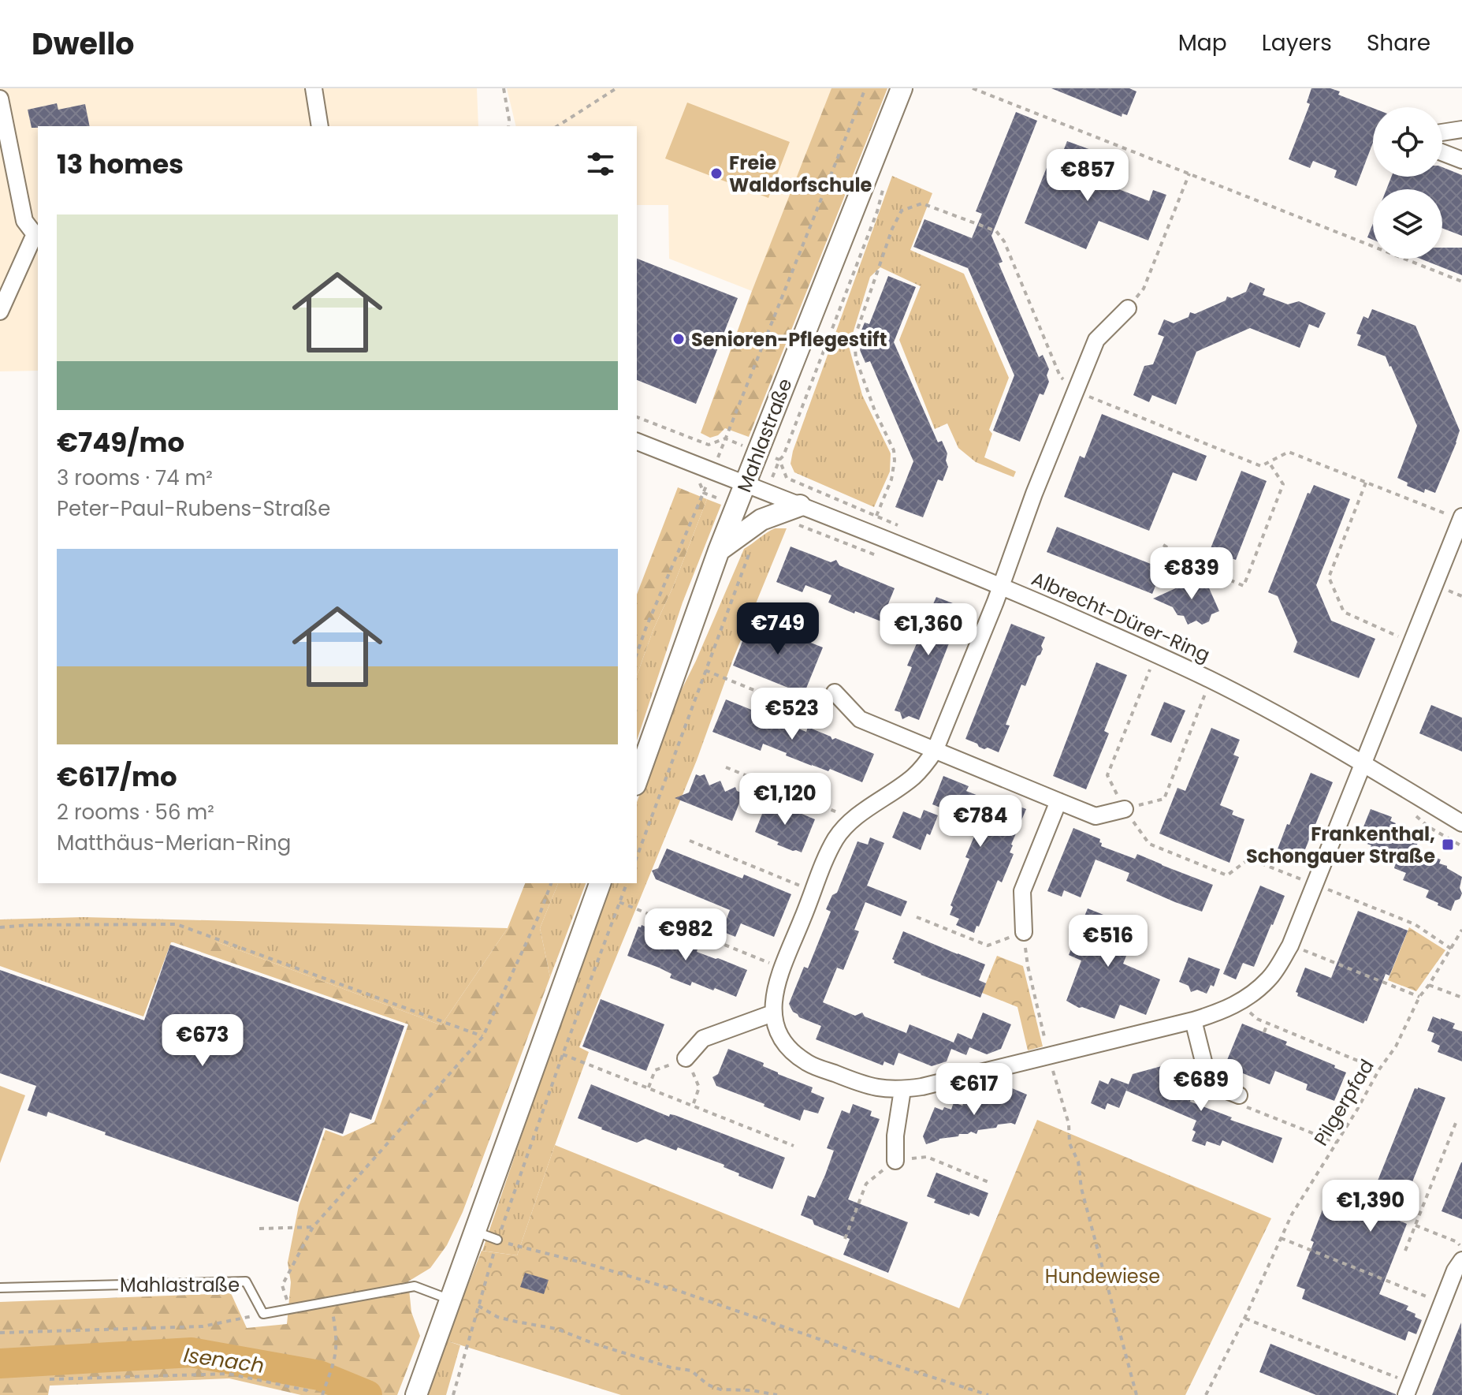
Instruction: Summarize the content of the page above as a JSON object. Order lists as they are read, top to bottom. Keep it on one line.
{"streets":{"street":["Mahlastraße","Albrecht-Dürer-Ring"],"path":["Pilgerpfad"]},"crossings":[["Mahlastraße","Albrecht-Dürer-Ring"]],"water":["Isenach"],"parks":["Hundewiese"],"places":{"other":["Freie Waldorfschule","Senioren-Pflegestift"],"transit":["Frankenthal, Schongauer Straße"]},"page":{"header":"Dwello","nav":["Map","Layers","Share"],"heading":"13 homes","price":["€857","€839","€749","€1,360","€523","€1,120","€784","€982","€516","€673","€689","€617","€1,390"],"list":[{"name":"€749/mo","note":"3 rooms · 74 m² · Peter-Paul-Rubens-Straße"},{"name":"€617/mo","note":"2 rooms · 56 m² · Matthäus-Merian-Ring"}]}}
